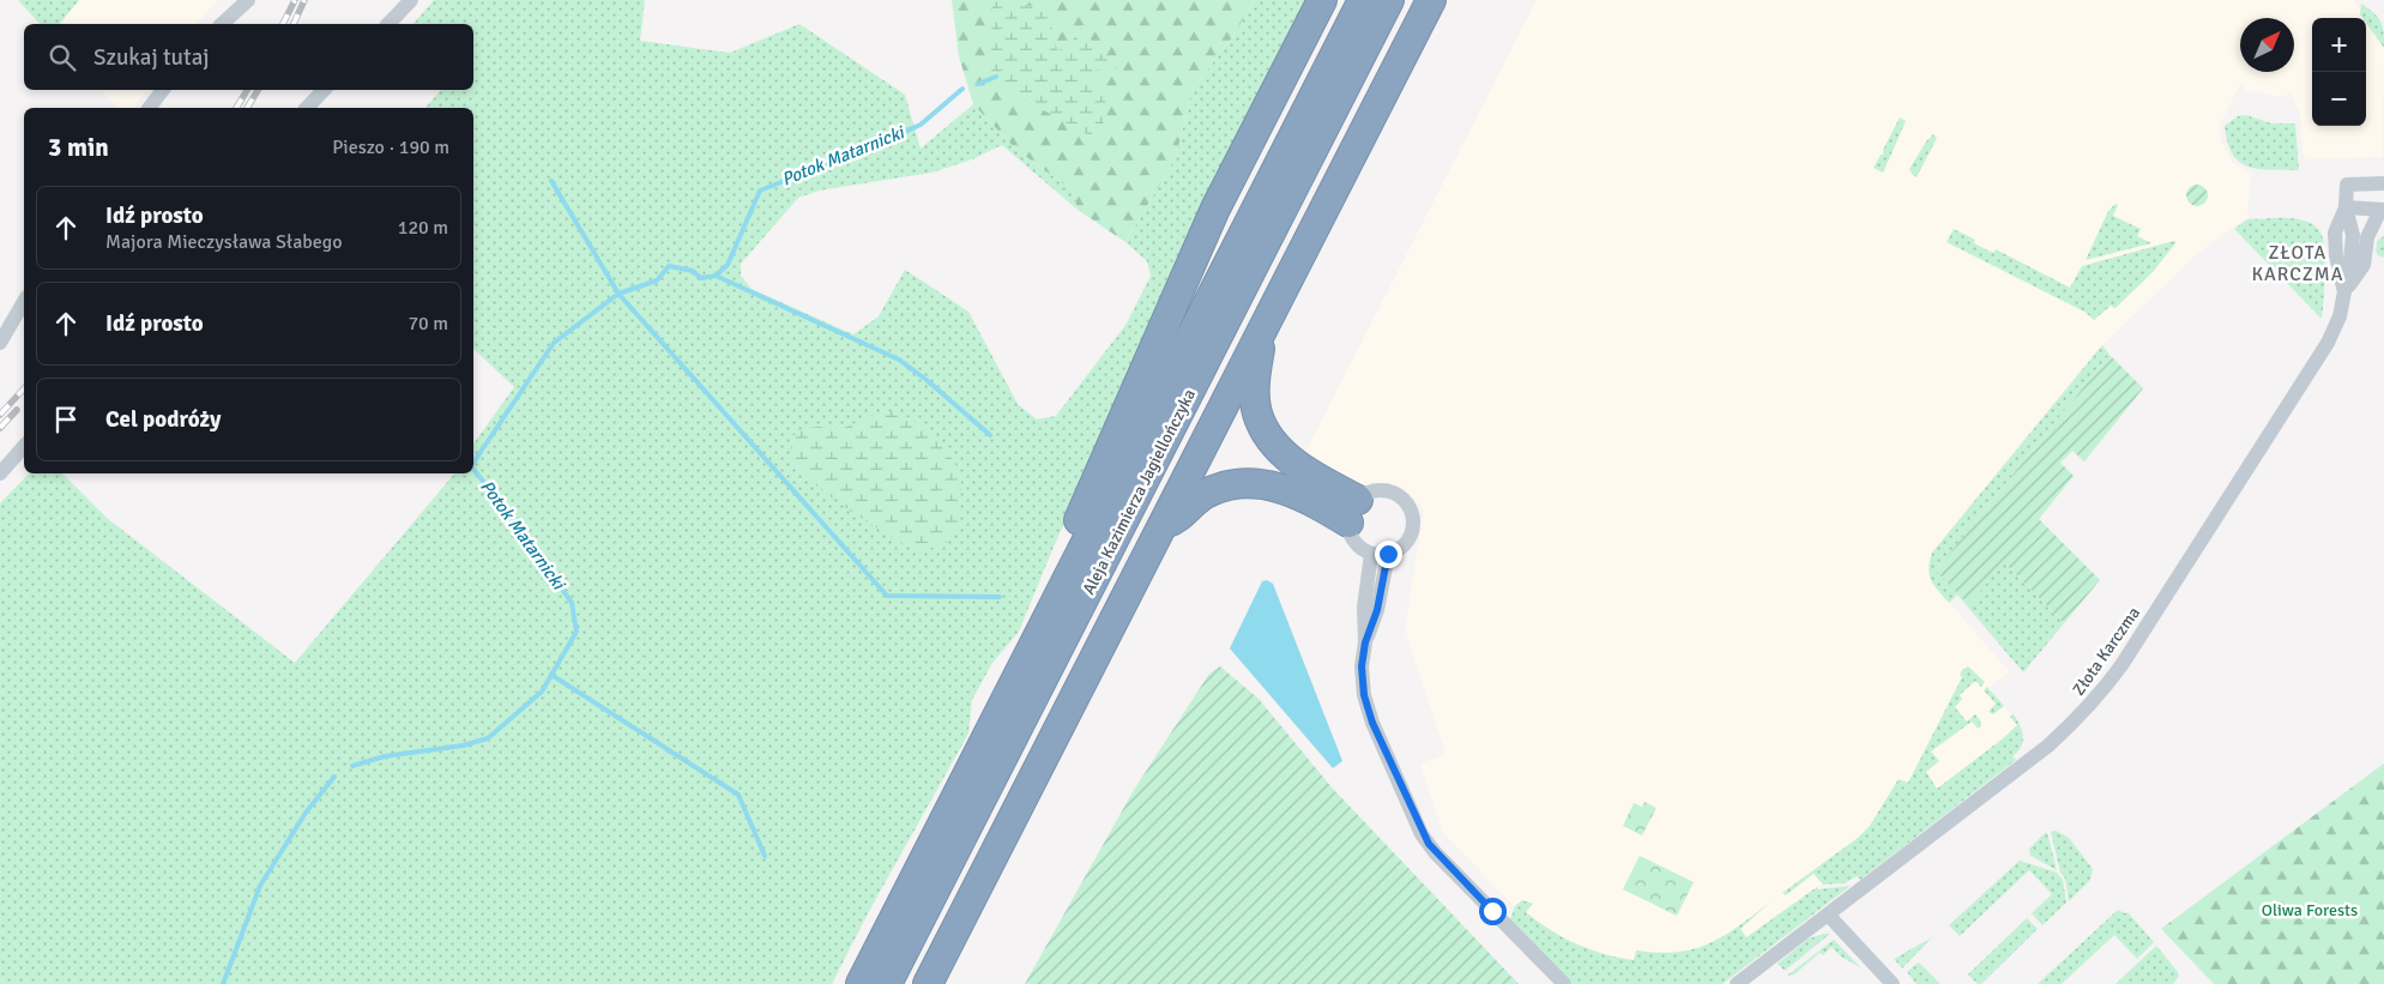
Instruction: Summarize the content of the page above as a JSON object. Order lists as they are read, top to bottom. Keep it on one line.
{"streets":{"highway":["Aleja Kazimierza Jagiellończyka"],"street":["Złota Karczma"]},"districts":["ZŁOTA KARCZMA"],"water":["Potok Matarnicki"],"parks":["Oliwa Forests"],"north":"top right","page":{"map_buttons":["+","−"],"search":"Szukaj tutaj","heading":["3 min","Pieszo · 190 m"],"list":[["Idź prosto","Majora Mieczysława Słabego","120 m"],["Idź prosto","70 m"],"Cel podróży"]}}
